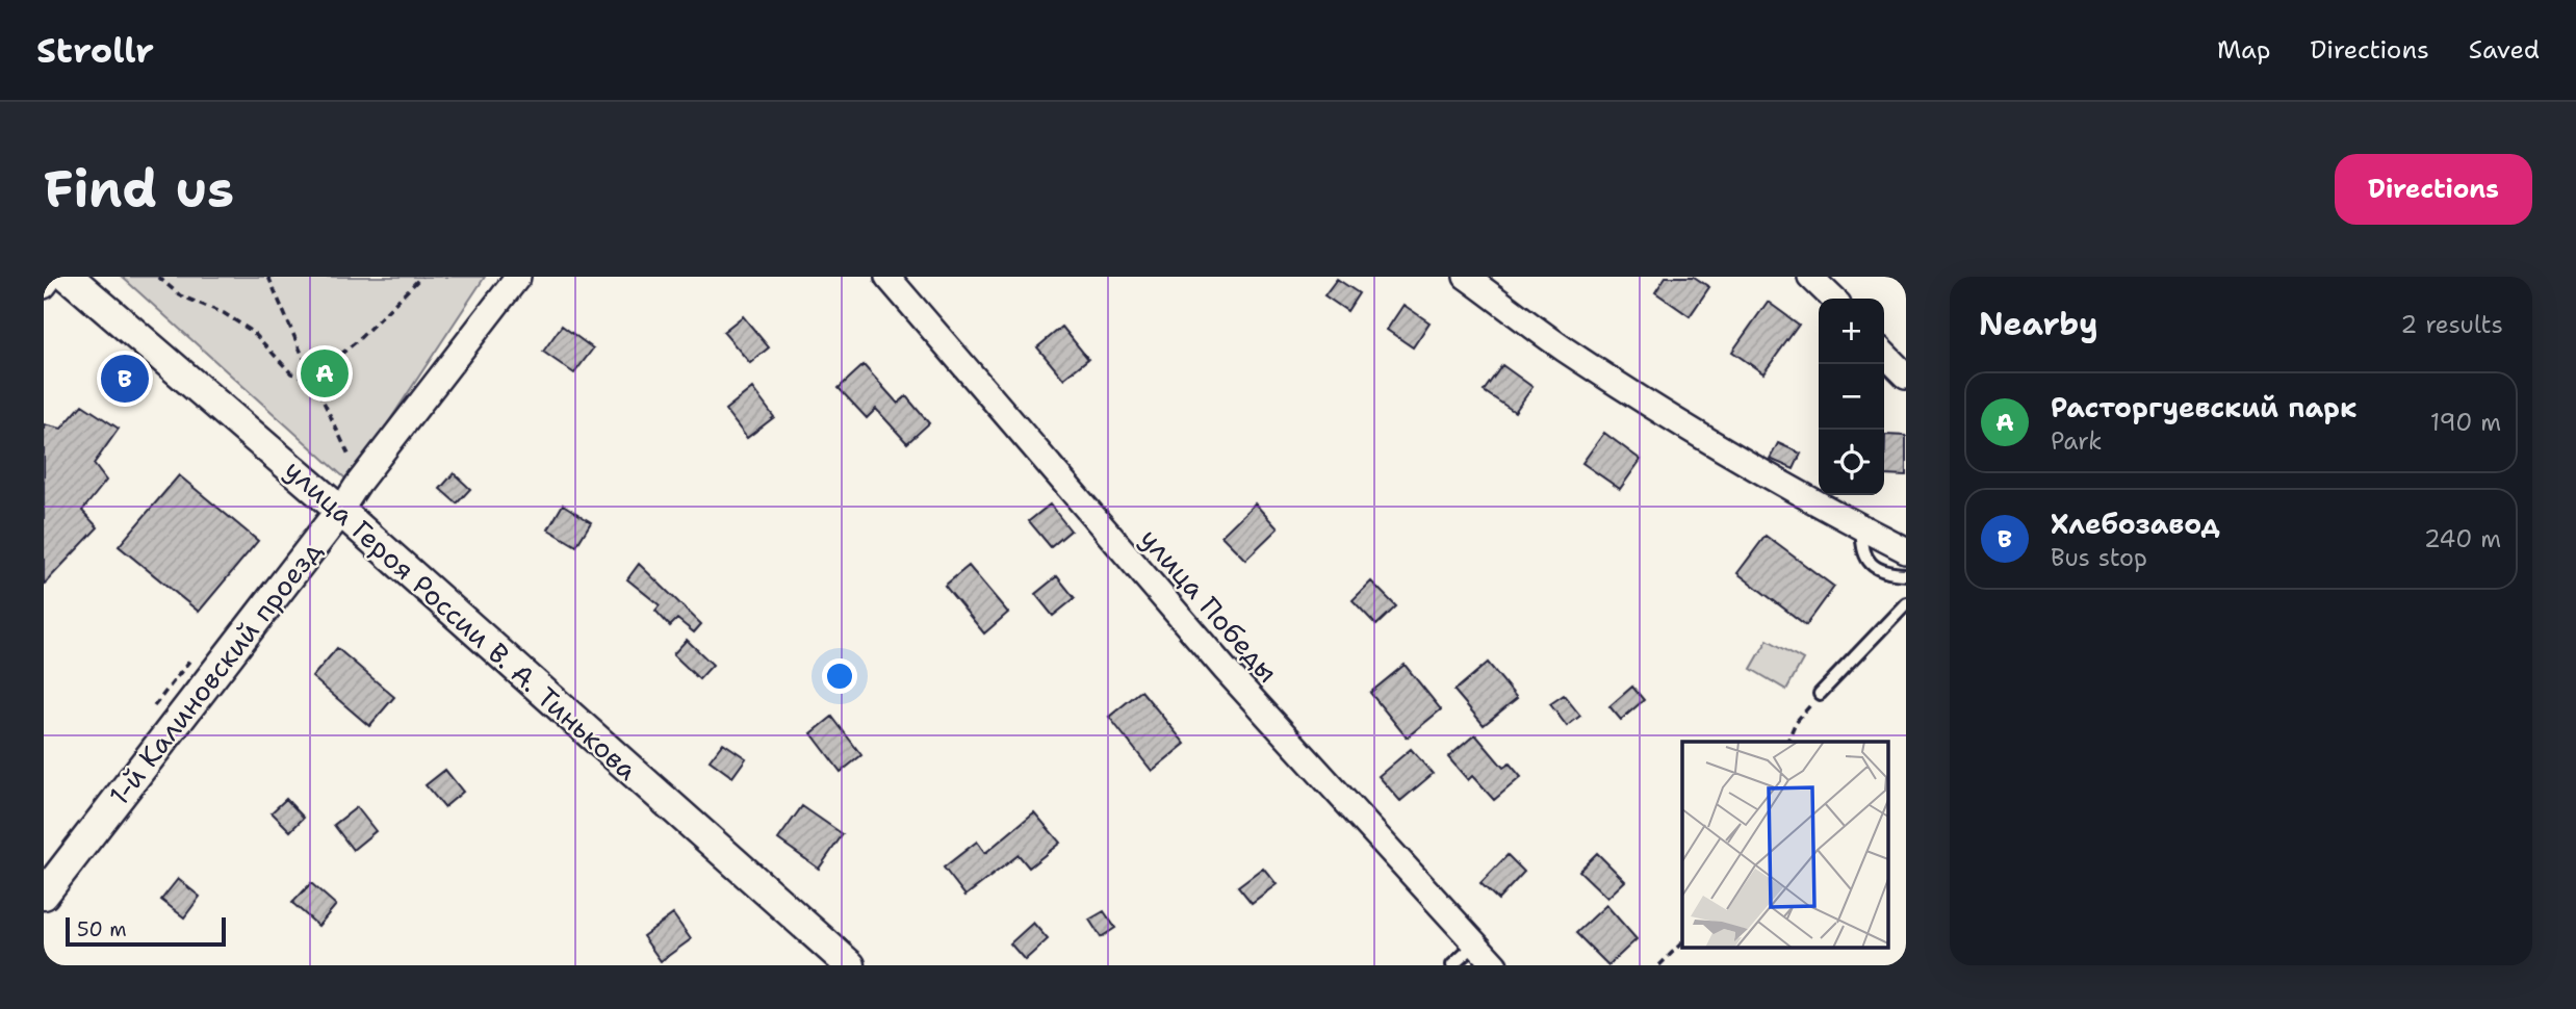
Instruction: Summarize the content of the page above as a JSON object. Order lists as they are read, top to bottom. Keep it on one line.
{"streets":{"street":["улица Победы","улица Героя России В. А. Тинькова","1-й Калиновский проезд"]},"crossings":[["улица Героя России В. А. Тинькова","1-й Калиновский проезд"]],"scale_bar":"50 m","page":{"header":"Strollr","nav":["Map","Directions","Saved"],"buttons":"Directions","title":"Find us","heading":["Nearby","2 results"],"map_buttons":["+","−"],"pins":["A","B"],"list":[{"mark":"A","name":"Расторгуевский парк","note":"Park","value":"190 m"},{"mark":"B","name":"Хлебозавод","note":"Bus stop","value":"240 m"}],"scale":"50 m"}}
